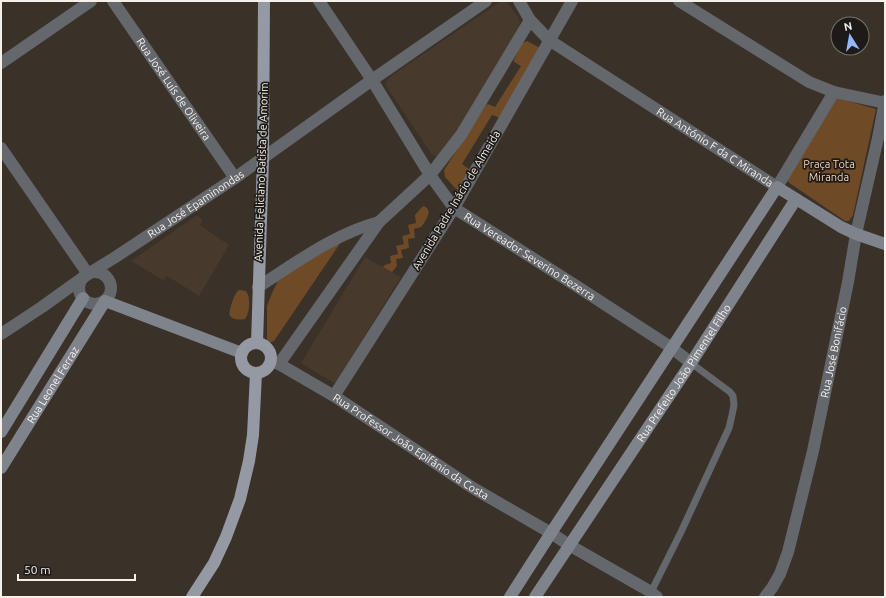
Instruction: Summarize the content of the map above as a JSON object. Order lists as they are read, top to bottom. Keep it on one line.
{"streets":{"main road":["Avenida Feliciano Batista de Amorim"],"street":["Rua José Luís de Oliveira","Rua António F da C Miranda","Avenida Padre Inácio de Almeida","Rua José Epaminondas","Rua Vereador Severino Bezerra","Rua José Bonifácio","Rua Prefeito João Pimentel Filho","Rua Leonel Ferraz","Rua Professor João Epifânio da Costa"]},"crossings":[["Rua José Luís de Oliveira","Rua José Epaminondas"],["Rua António F da C Miranda","Avenida Padre Inácio de Almeida"],["Rua António F da C Miranda","Rua José Bonifácio"],["Rua António F da C Miranda","Rua Prefeito João Pimentel Filho"],["Avenida Feliciano Batista de Amorim","Rua José Epaminondas"],["Avenida Feliciano Batista de Amorim","Rua Professor João Epifânio da Costa"],["Avenida Padre Inácio de Almeida","Rua Vereador Severino Bezerra"],["Avenida Padre Inácio de Almeida","Rua Professor João Epifânio da Costa"],["Rua José Epaminondas","Rua Vereador Severino Bezerra"],["Rua José Epaminondas","Rua Leonel Ferraz"],["Rua Vereador Severino Bezerra","Rua Prefeito João Pimentel Filho"],["Rua Prefeito João Pimentel Filho","Rua Professor João Epifânio da Costa"]],"parks":["Praça Tota Miranda"],"scale_bar":"50 m","north":"top"}
